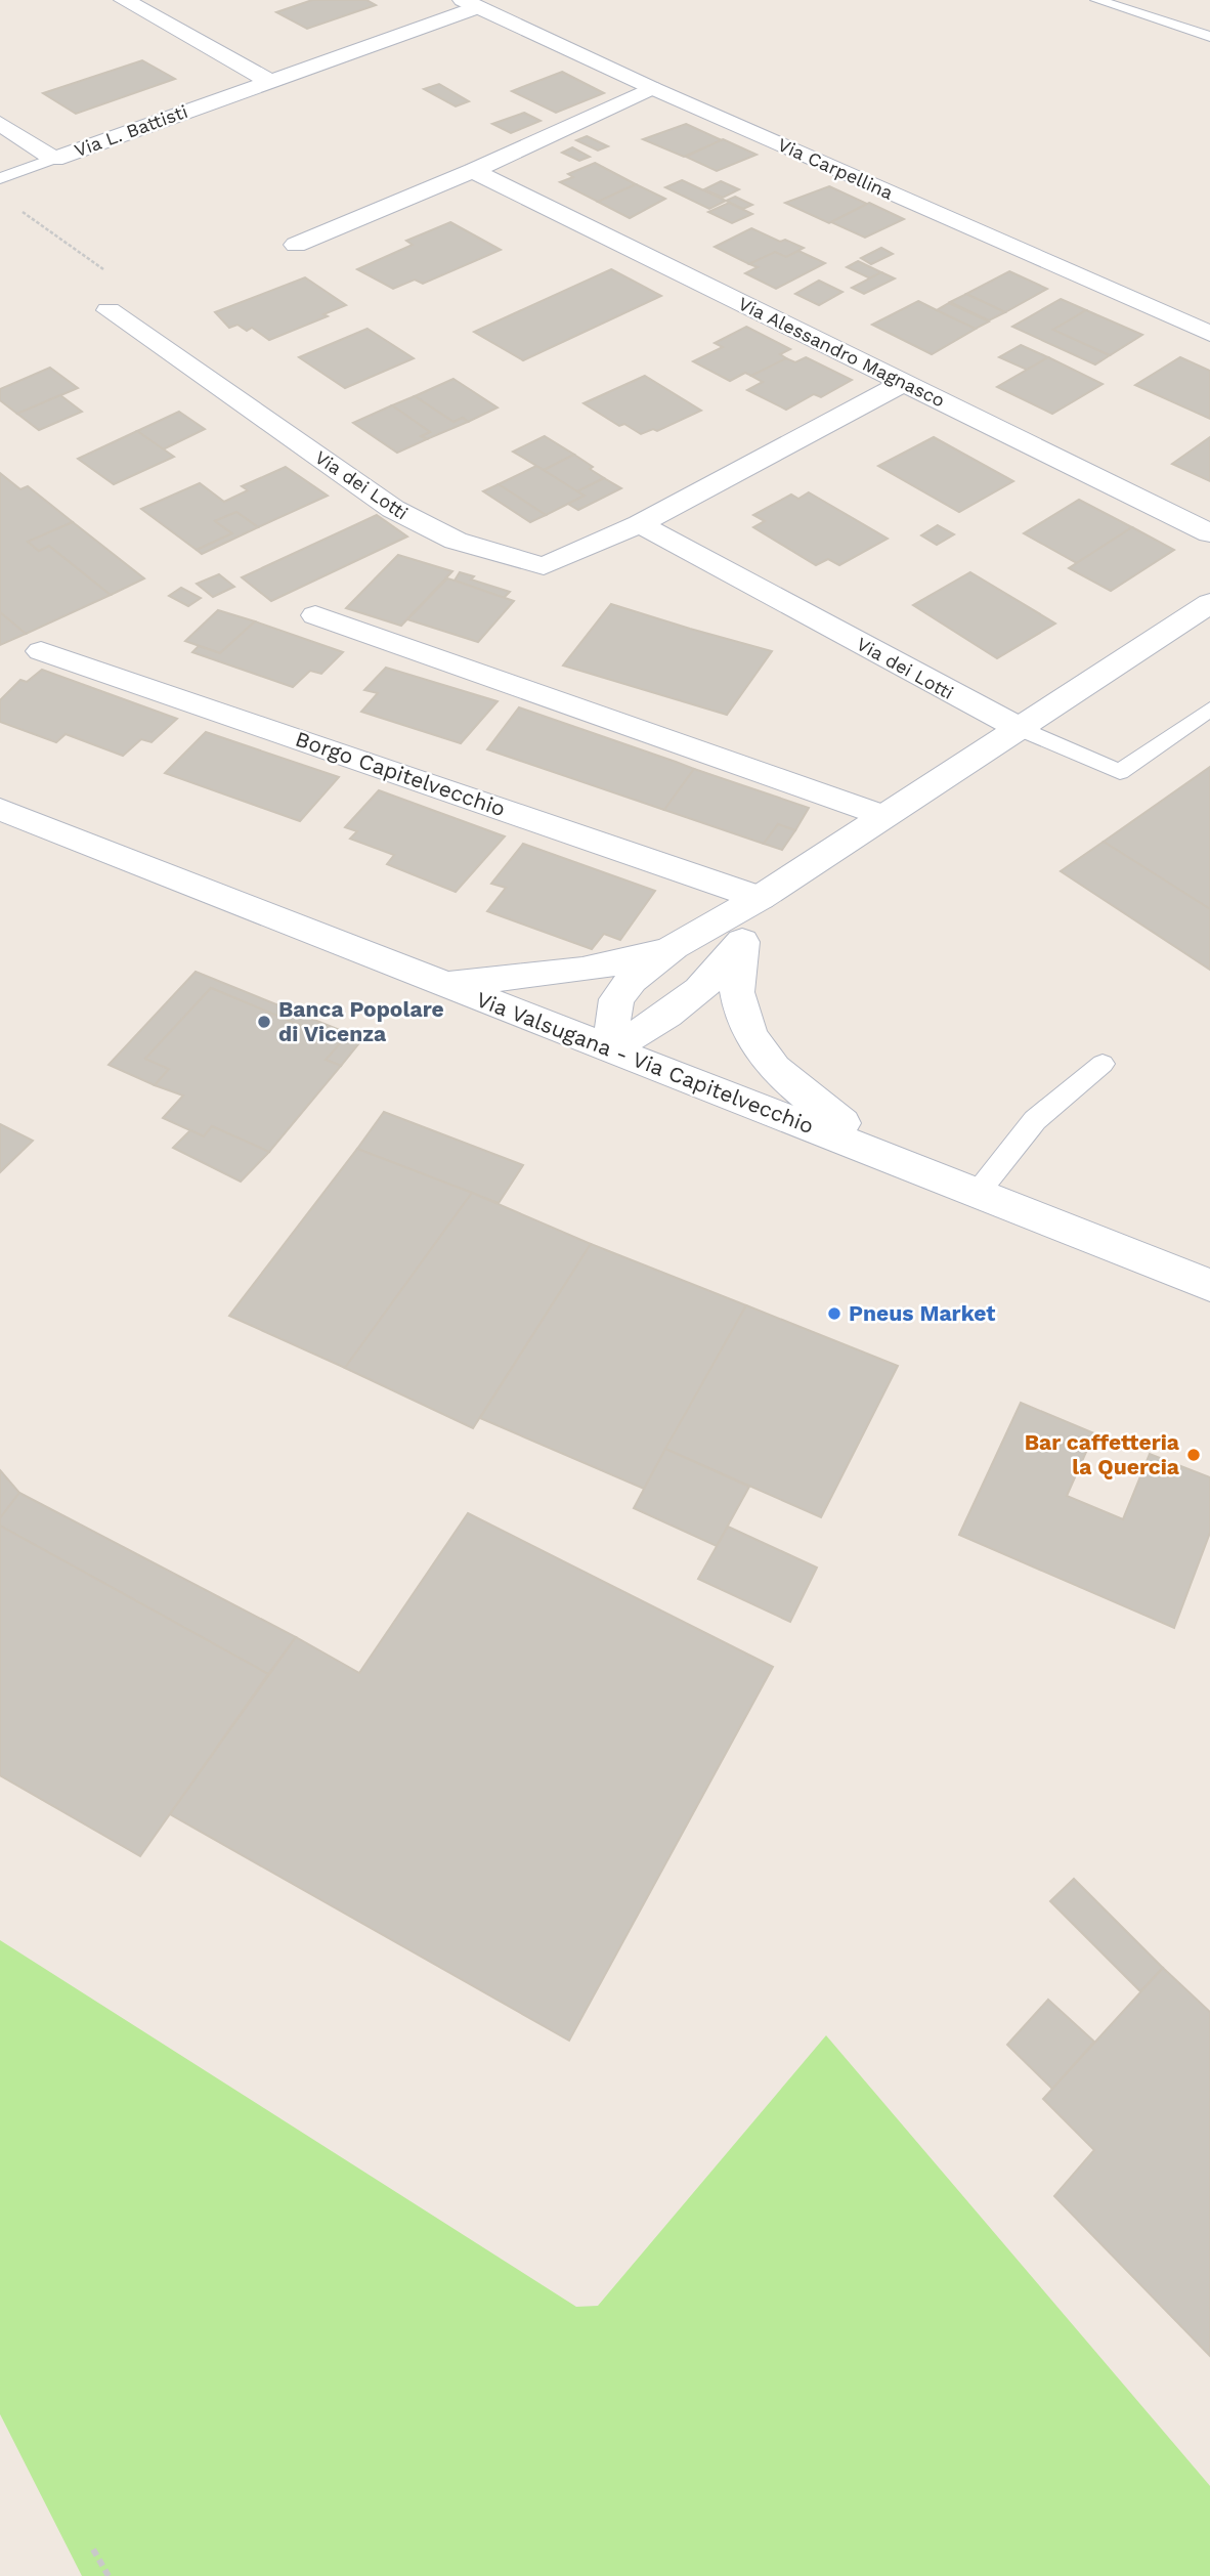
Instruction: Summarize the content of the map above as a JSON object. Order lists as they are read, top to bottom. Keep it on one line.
{"streets":{"street":["Via L. Battisti","Via Carpellina","Via Alessandro Magnasco","Via dei Lotti","Borgo Capitelvecchio","Via Valsugana - Via Capitelvecchio"]},"crossings":[["Via L. Battisti","Via Carpellina"],["Via Alessandro Magnasco","Via dei Lotti"]],"places":["Banca Popolare di Vicenza","Pneus Market","Bar caffetteria la Quercia"]}
